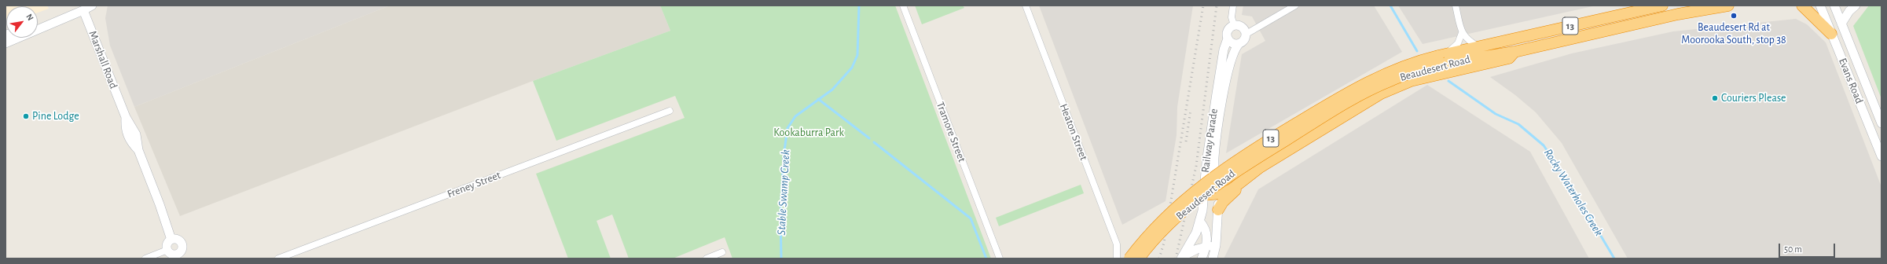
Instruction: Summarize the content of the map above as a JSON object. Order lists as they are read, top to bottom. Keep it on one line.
{"streets":{"highway":["13","Beaudesert Road"],"street":["Marshall Road","Evans Road","Tramore Street","Heaton Street","Railway Parade","Freney Street"]},"water":["Stable Swamp Creek","Rocky Waterholes Creek"],"parks":["Kookaburra Park"],"places":["Beaudesert Rd at Moorooka South, stop 38","Couriers Please","Pine Lodge"],"scale_bar":"50 m","north":"top right"}
